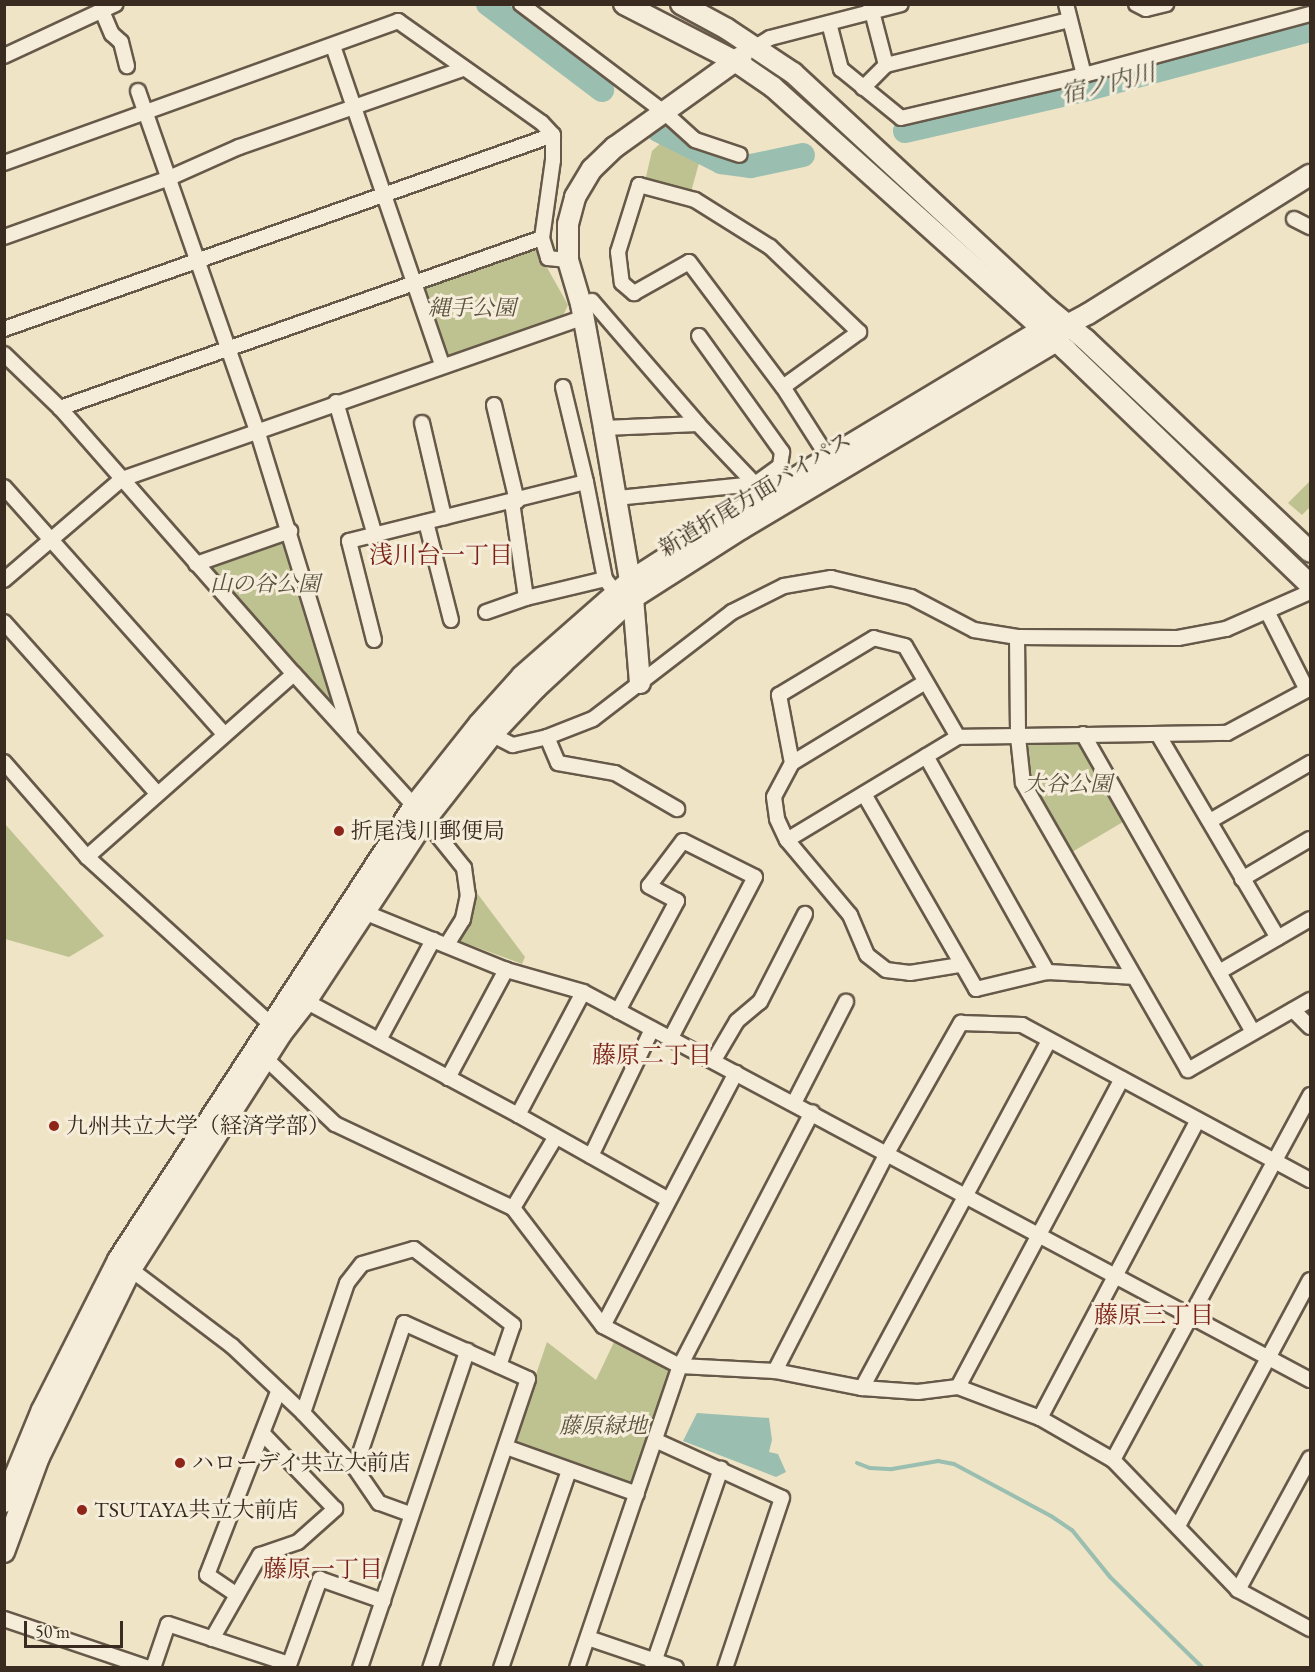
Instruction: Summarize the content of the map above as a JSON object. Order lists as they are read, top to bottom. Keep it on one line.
{"streets":{"street":["新道折尾方面バイパス"]},"districts":["浅川台一丁目","藤原二丁目","藤原三丁目","藤原一丁目"],"water":["宿ノ内川"],"parks":["縄手公園","山の谷公園","大谷公園","藤原緑地"],"places":["折尾浅川郵便局","九州共立大学（経済学部）","ハローデイ共立大前店","TSUTAYA共立大前店"],"scale_bar":"50 m"}
